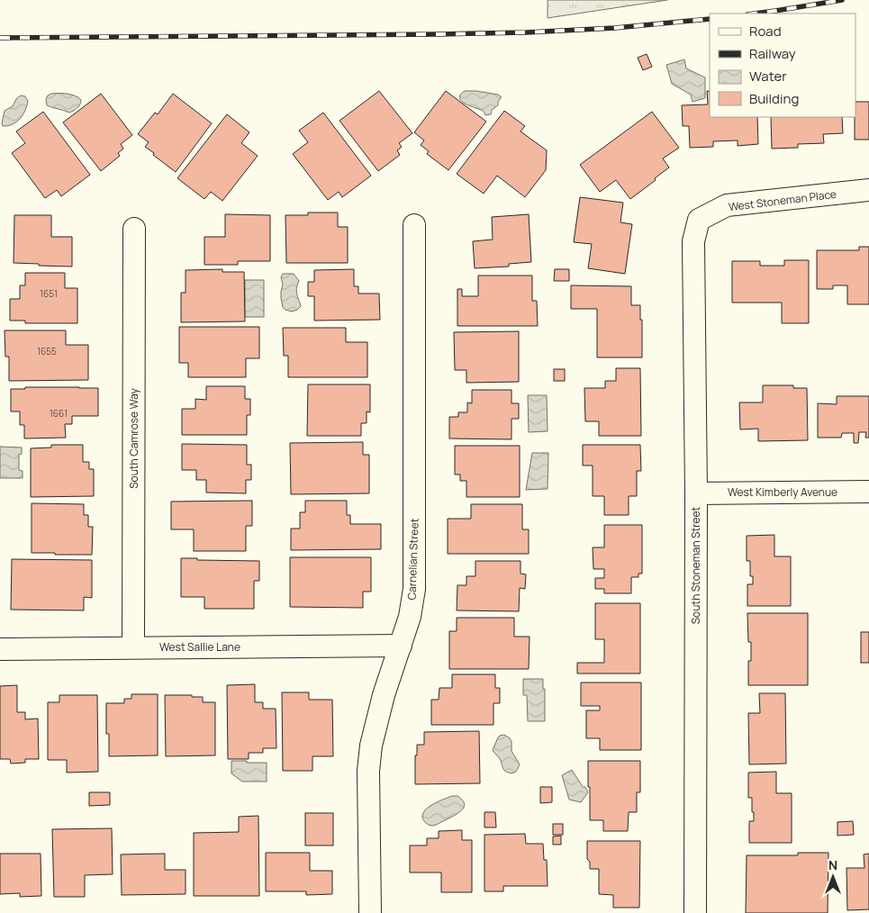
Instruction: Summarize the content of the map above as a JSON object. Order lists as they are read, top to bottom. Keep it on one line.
{"streets":{"street":["West Stoneman Place","South Camrose Way","West Kimberly Avenue","Carnelian Street","South Stoneman Street","West Sallie Lane"]},"crossings":[["West Stoneman Place","South Stoneman Street"],["South Camrose Way","West Sallie Lane"],["West Kimberly Avenue","South Stoneman Street"],["Carnelian Street","West Sallie Lane"]],"house_numbers":["1651","1655","1661"],"legend":["Road","Railway","Water","Building"],"north":"top"}
